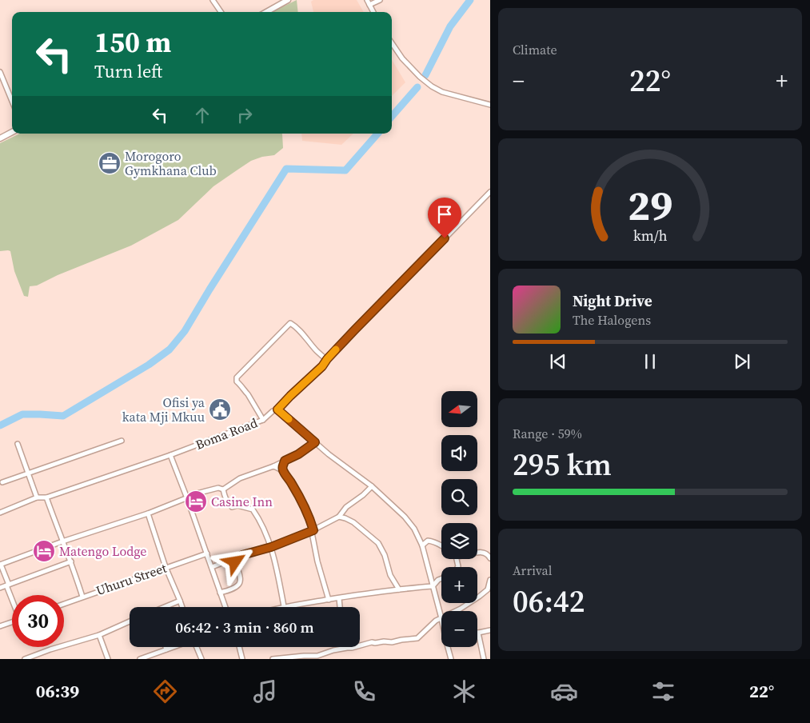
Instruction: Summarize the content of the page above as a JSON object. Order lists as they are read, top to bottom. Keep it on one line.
{"streets":{"street":["Boma Road","Uhuru Street"]},"places":{"office":["Morogoro Gymkhana Club"],"public building":["Ofisi ya kata Mji Mkuu"],"hotel":["Casine Inn","Matengo Lodge"]},"north":"left","page":{"tile":["Climate",["Range · 59%","295 km"],["Arrival","06:42"]],"turn":["150 m","Turn left"],"heat":["−","22°","+"],"song":["Night Drive","The Halogens"],"map_buttons":["+","−"],"limit":"30","trip":"06:42 · 3 min · 860 m","tabs":["06:39","22°"],"gauge":["29","km/h"]}}
